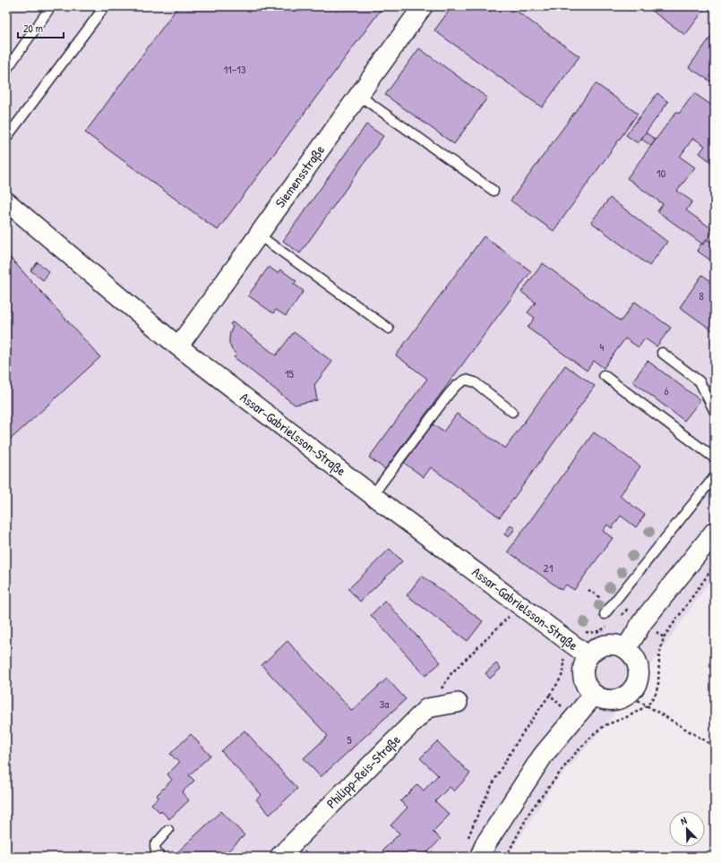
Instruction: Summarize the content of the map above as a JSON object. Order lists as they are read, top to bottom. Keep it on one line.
{"streets":{"street":["Siemensstraße","Assar-Gabrielsson-Straße","Philipp-Reis-Straße"]},"crossings":[["Siemensstraße","Assar-Gabrielsson-Straße"]],"house_numbers":["11-13","10","8","4","15","6","21","3a","5"],"scale_bar":"20 m","north":"top left"}
